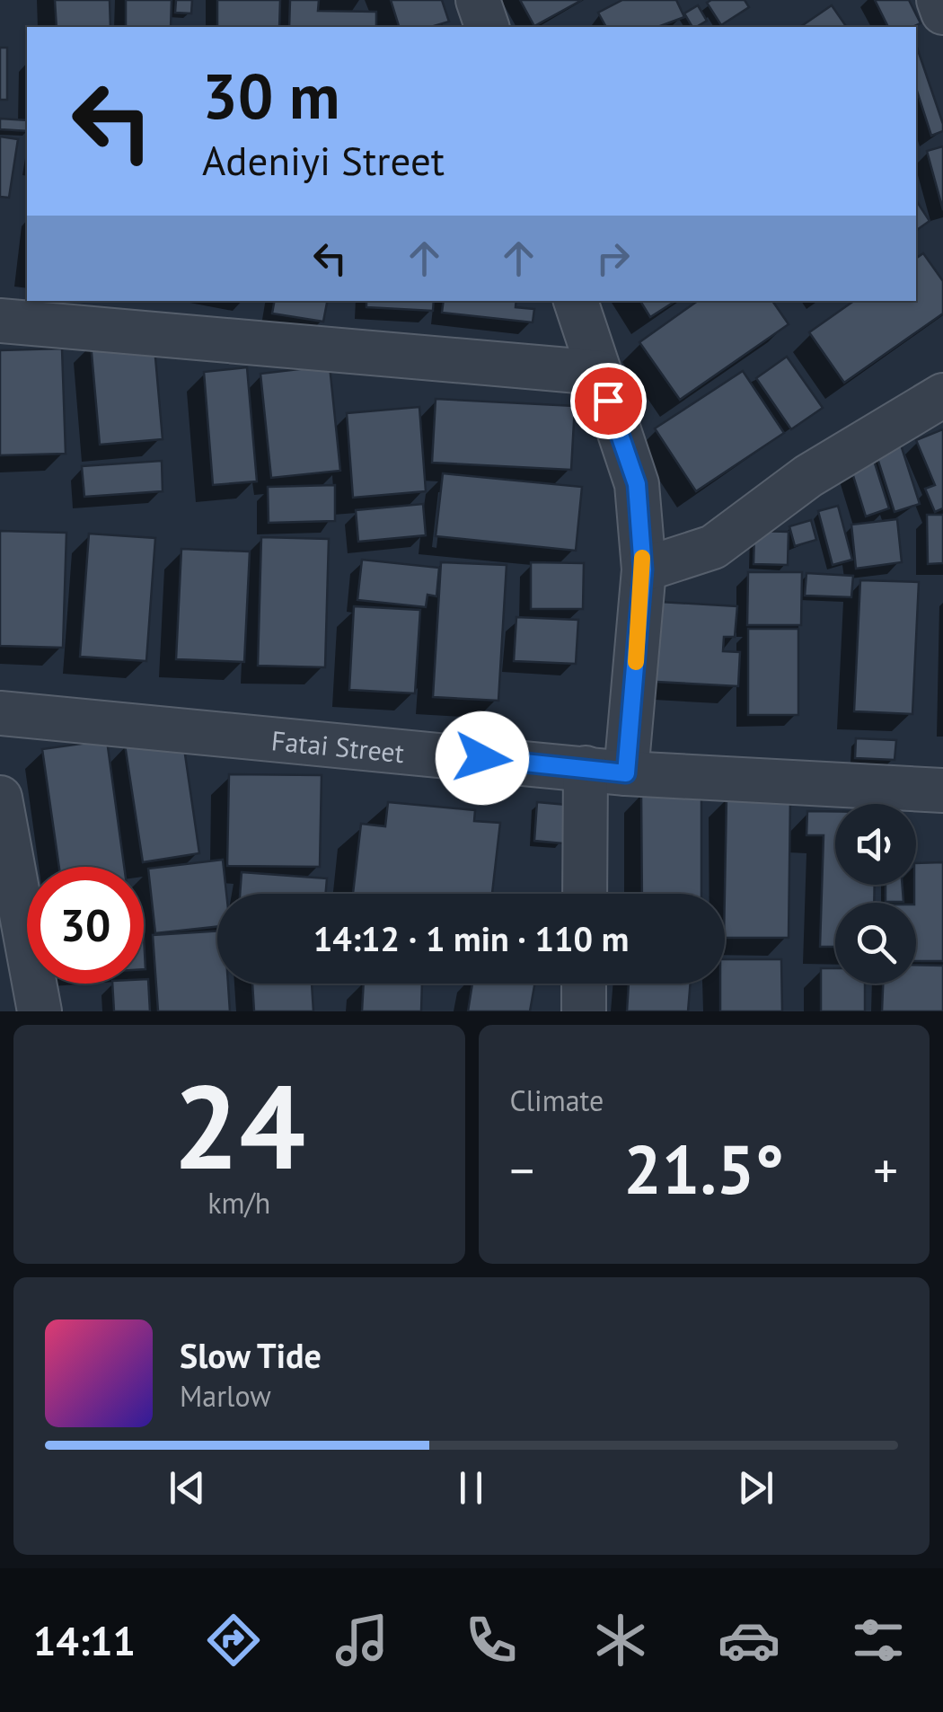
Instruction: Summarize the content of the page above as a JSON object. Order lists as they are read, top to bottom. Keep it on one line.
{"streets":{"street":["Fatai Street"]},"page":{"turn":["30 m","Adeniyi Street"],"limit":"30","trip":"14:12 · 1 min · 110 m","tile":[["24","km/h"],"Climate"],"heat":["−","21.5°","+"],"song":["Slow Tide","Marlow"],"tabs":"14:11"}}
